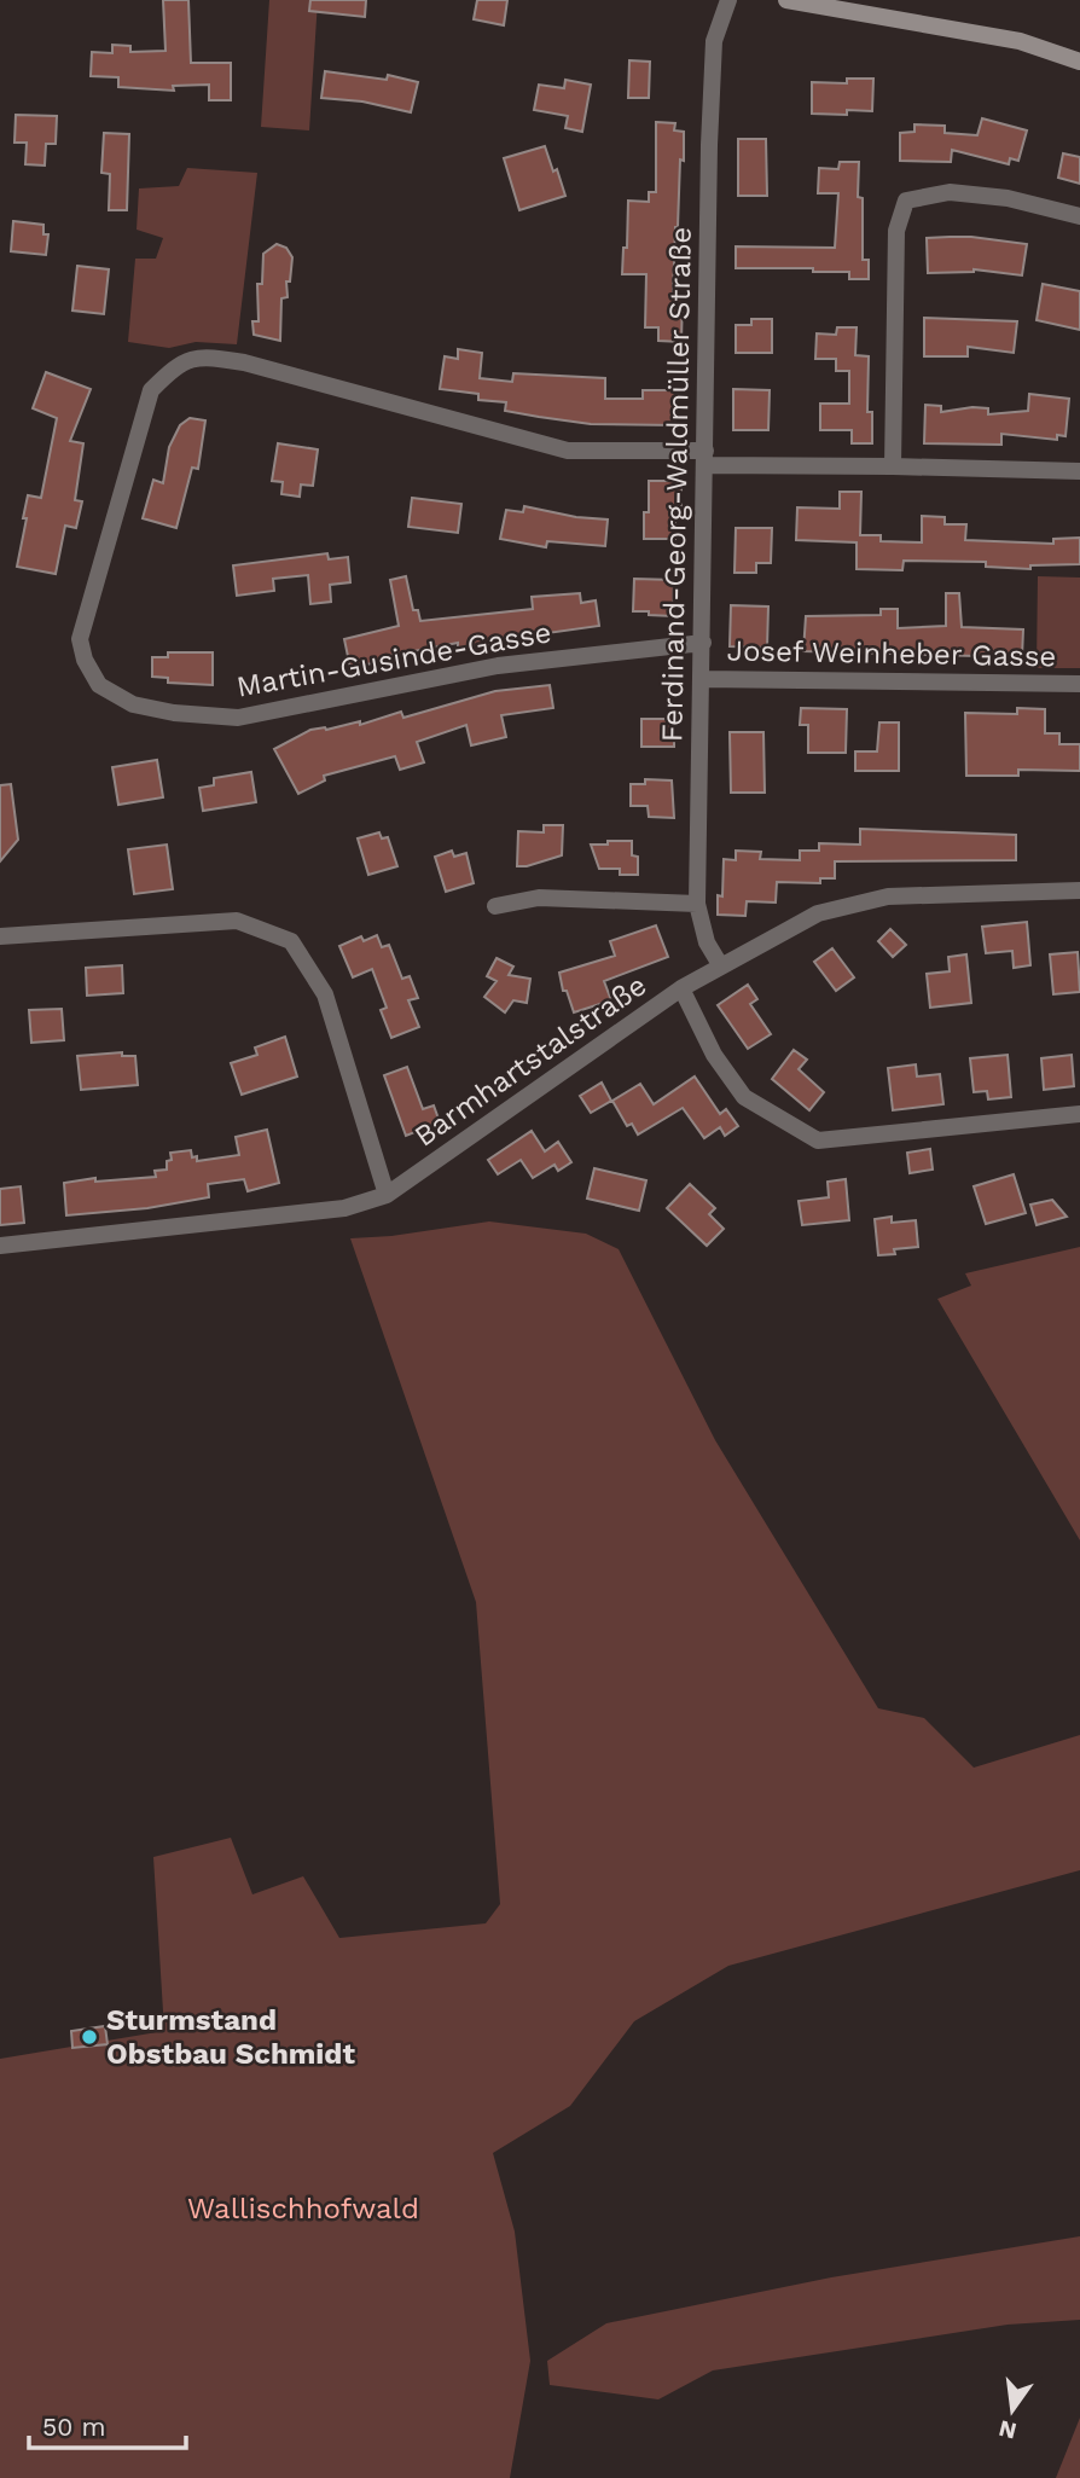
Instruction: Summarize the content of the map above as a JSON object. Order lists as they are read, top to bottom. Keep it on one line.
{"streets":{"street":["Ferdinand-Georg-Waldmüller Straße","Josef Weinheber Gasse","Martin-Gusinde-Gasse","Barmhartstalstraße"]},"crossings":[["Ferdinand-Georg-Waldmüller Straße","Josef Weinheber Gasse"],["Ferdinand-Georg-Waldmüller Straße","Martin-Gusinde-Gasse"],["Ferdinand-Georg-Waldmüller Straße","Barmhartstalstraße"]],"parks":["Wallischhofwald"],"places":["Sturmstand Obstbau Schmidt"],"scale_bar":"50 m","north":"bottom"}
